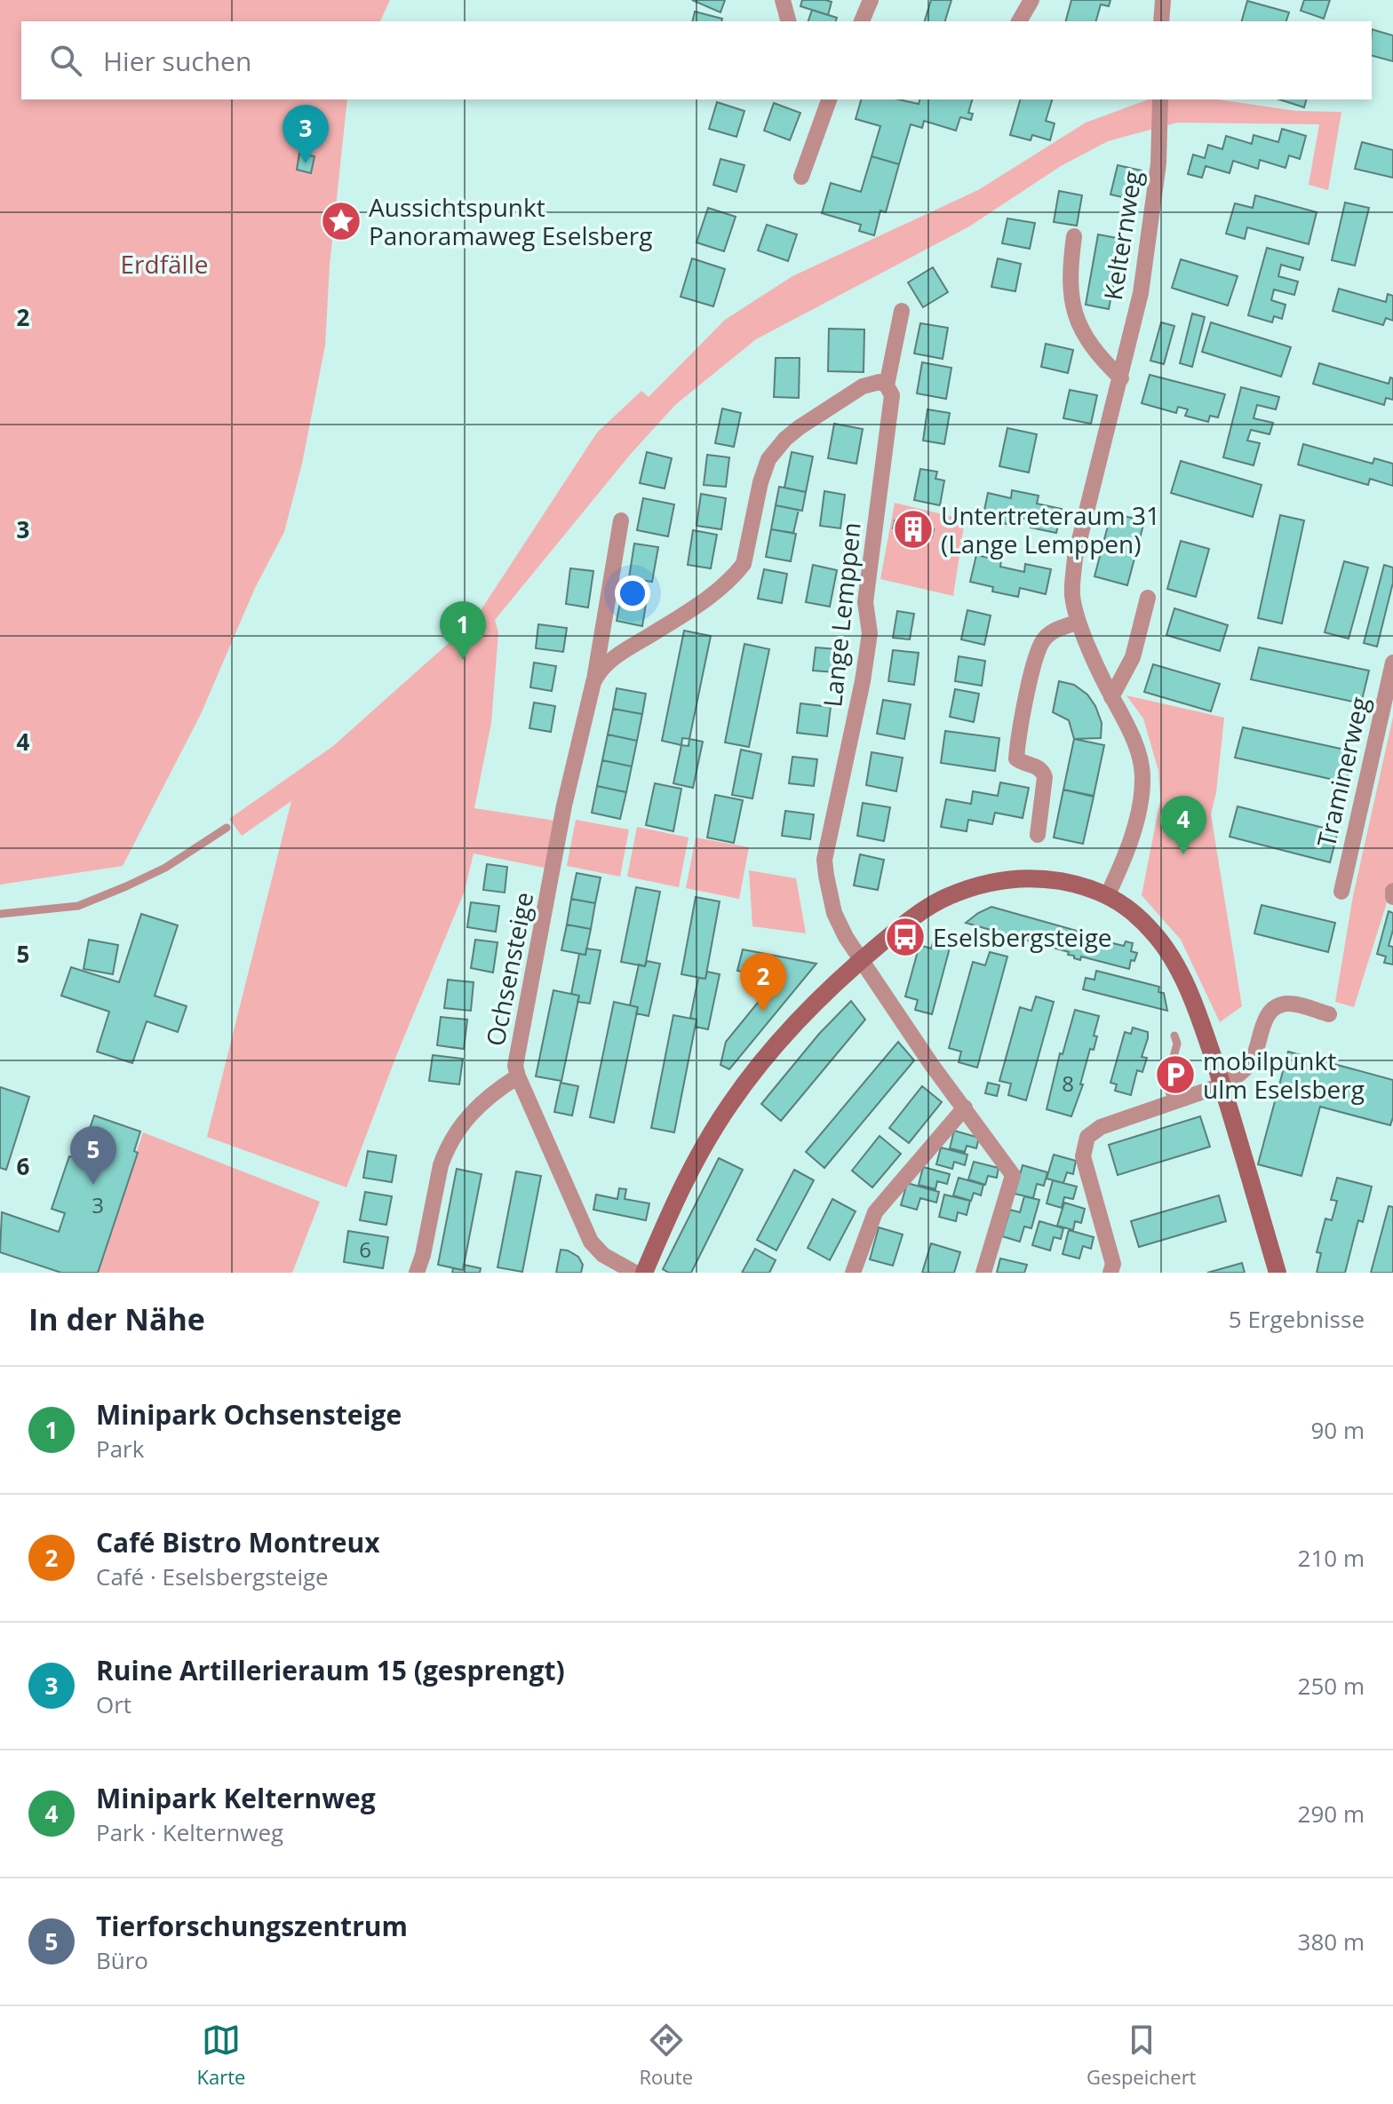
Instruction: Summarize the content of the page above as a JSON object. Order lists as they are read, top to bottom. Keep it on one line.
{"streets":{"street":["Kelternweg","Lange Lemppen","Traminerweg","Ochsensteige"]},"crossings":[["Lange Lemppen","Ochsensteige"]],"parks":["Erdfälle"],"places":{"place":["Aussichtspunkt Panoramaweg Eselsberg"],"building":["Untertreteraum 31 (Lange Lemppen)"],"bus stop":["Eselsbergsteige"],"parking":["mobilpunkt ulm Eselsberg"]},"house_numbers":["8","3","6"],"page":{"search":"Hier suchen","pins":["3","1","4","2","5"],"heading":["In der Nähe","5 Ergebnisse"],"list":[{"mark":"1","name":"Minipark Ochsensteige","note":"Park","value":"90 m"},{"mark":"2","name":"Café Bistro Montreux","note":"Café · Eselsbergsteige","value":"210 m"},{"mark":"3","name":"Ruine Artillerieraum 15 (gesprengt)","note":"Ort","value":"250 m"},{"mark":"4","name":"Minipark Kelternweg","note":"Park · Kelternweg","value":"290 m"},{"mark":"5","name":"Tierforschungszentrum","note":"Büro","value":"380 m"}],"nav":["Karte","Route","Gespeichert"]},"grid":{"rows":["2","3","4","5","6"]}}
